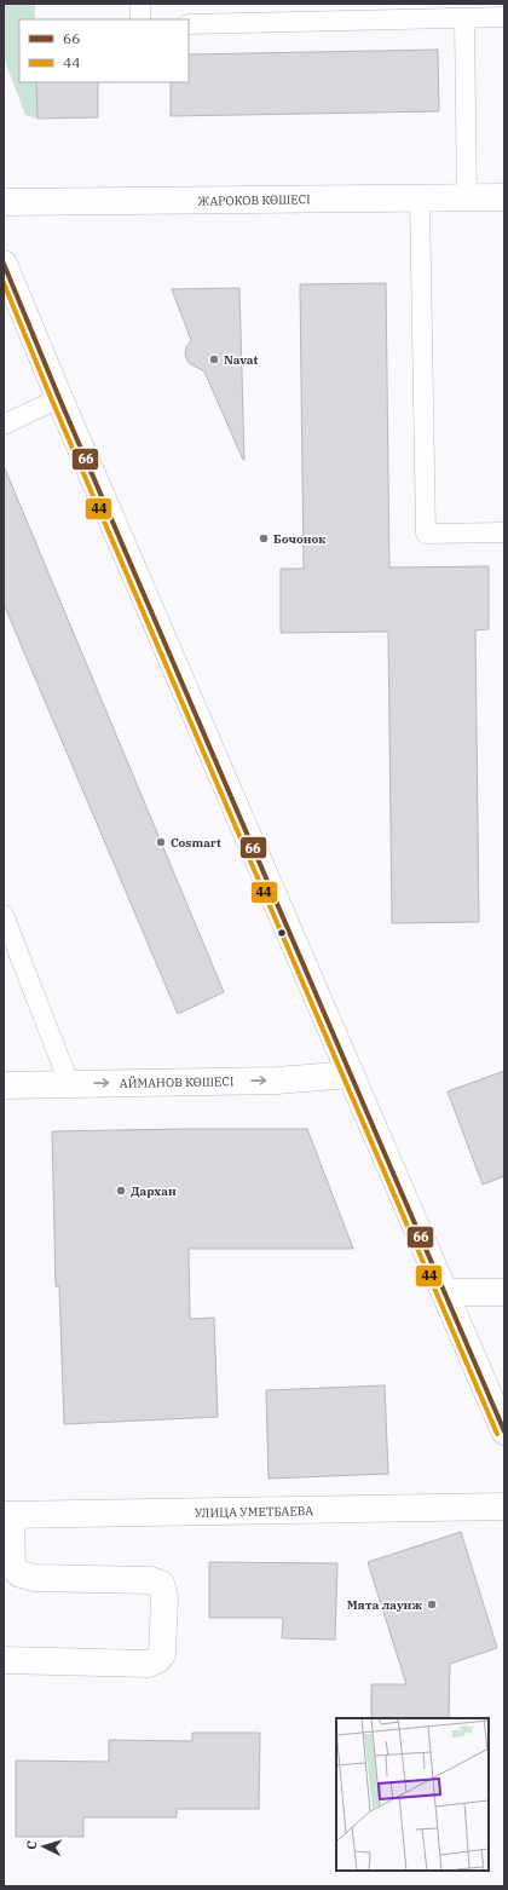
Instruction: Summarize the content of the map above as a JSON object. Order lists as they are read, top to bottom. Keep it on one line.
{"streets":{"main road":["ЖАРОКОВ КӨШЕСІ","АЙМАНОВ КӨШЕСІ","УЛИЦА УМЕТБАЕВА"]},"one_way":["АЙМАНОВ КӨШЕСІ"],"places":["Navat","Бочонок","Cosmart","Дархан","Мята лаунж"],"lines":["transit line 66","transit line 44"],"legend":["66","44"],"north":"left"}
